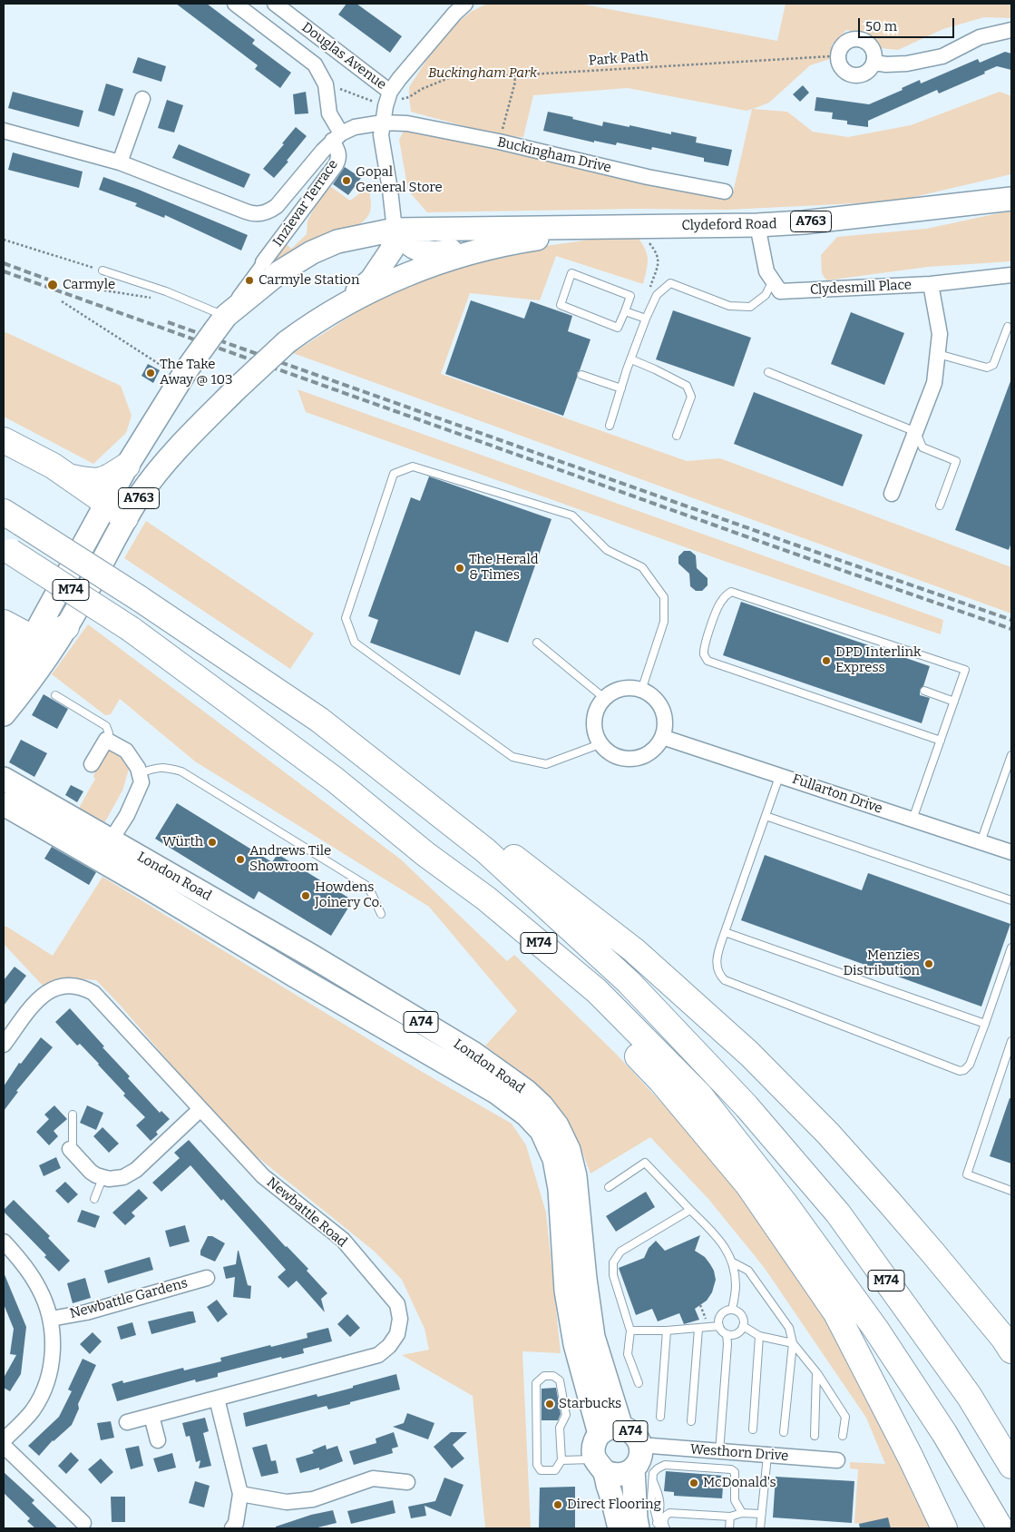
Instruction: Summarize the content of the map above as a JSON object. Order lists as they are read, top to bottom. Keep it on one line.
{"streets":{"highway":["A763","M74"],"main road":["Clydeford Road","London Road","A74"],"street":["Douglas Avenue","Buckingham Drive","Inzievar Terrace","Clydesmill Place","Fullarton Drive","Newbattle Road","Newbattle Gardens","Westhorn Drive"],"path":["Park Path"]},"crossings":[["Park Path","Buckingham Drive"],["Buckingham Drive","Inzievar Terrace"],["Inzievar Terrace","A763"],["A763","Clydeford Road"],["London Road","A74"],["London Road","Westhorn Drive"],["A74","Westhorn Drive"]],"parks":["Buckingham Park"],"places":["Gopal General Store","Carmyle Station","Carmyle","The Take Away @ 103","The Herald & Times","DPD Interlink Express","Würth","Andrews Tile Showroom","Howdens Joinery Co.","Menzies Distribution","Starbucks","McDonald's","Direct Flooring"],"scale_bar":"50 m"}
